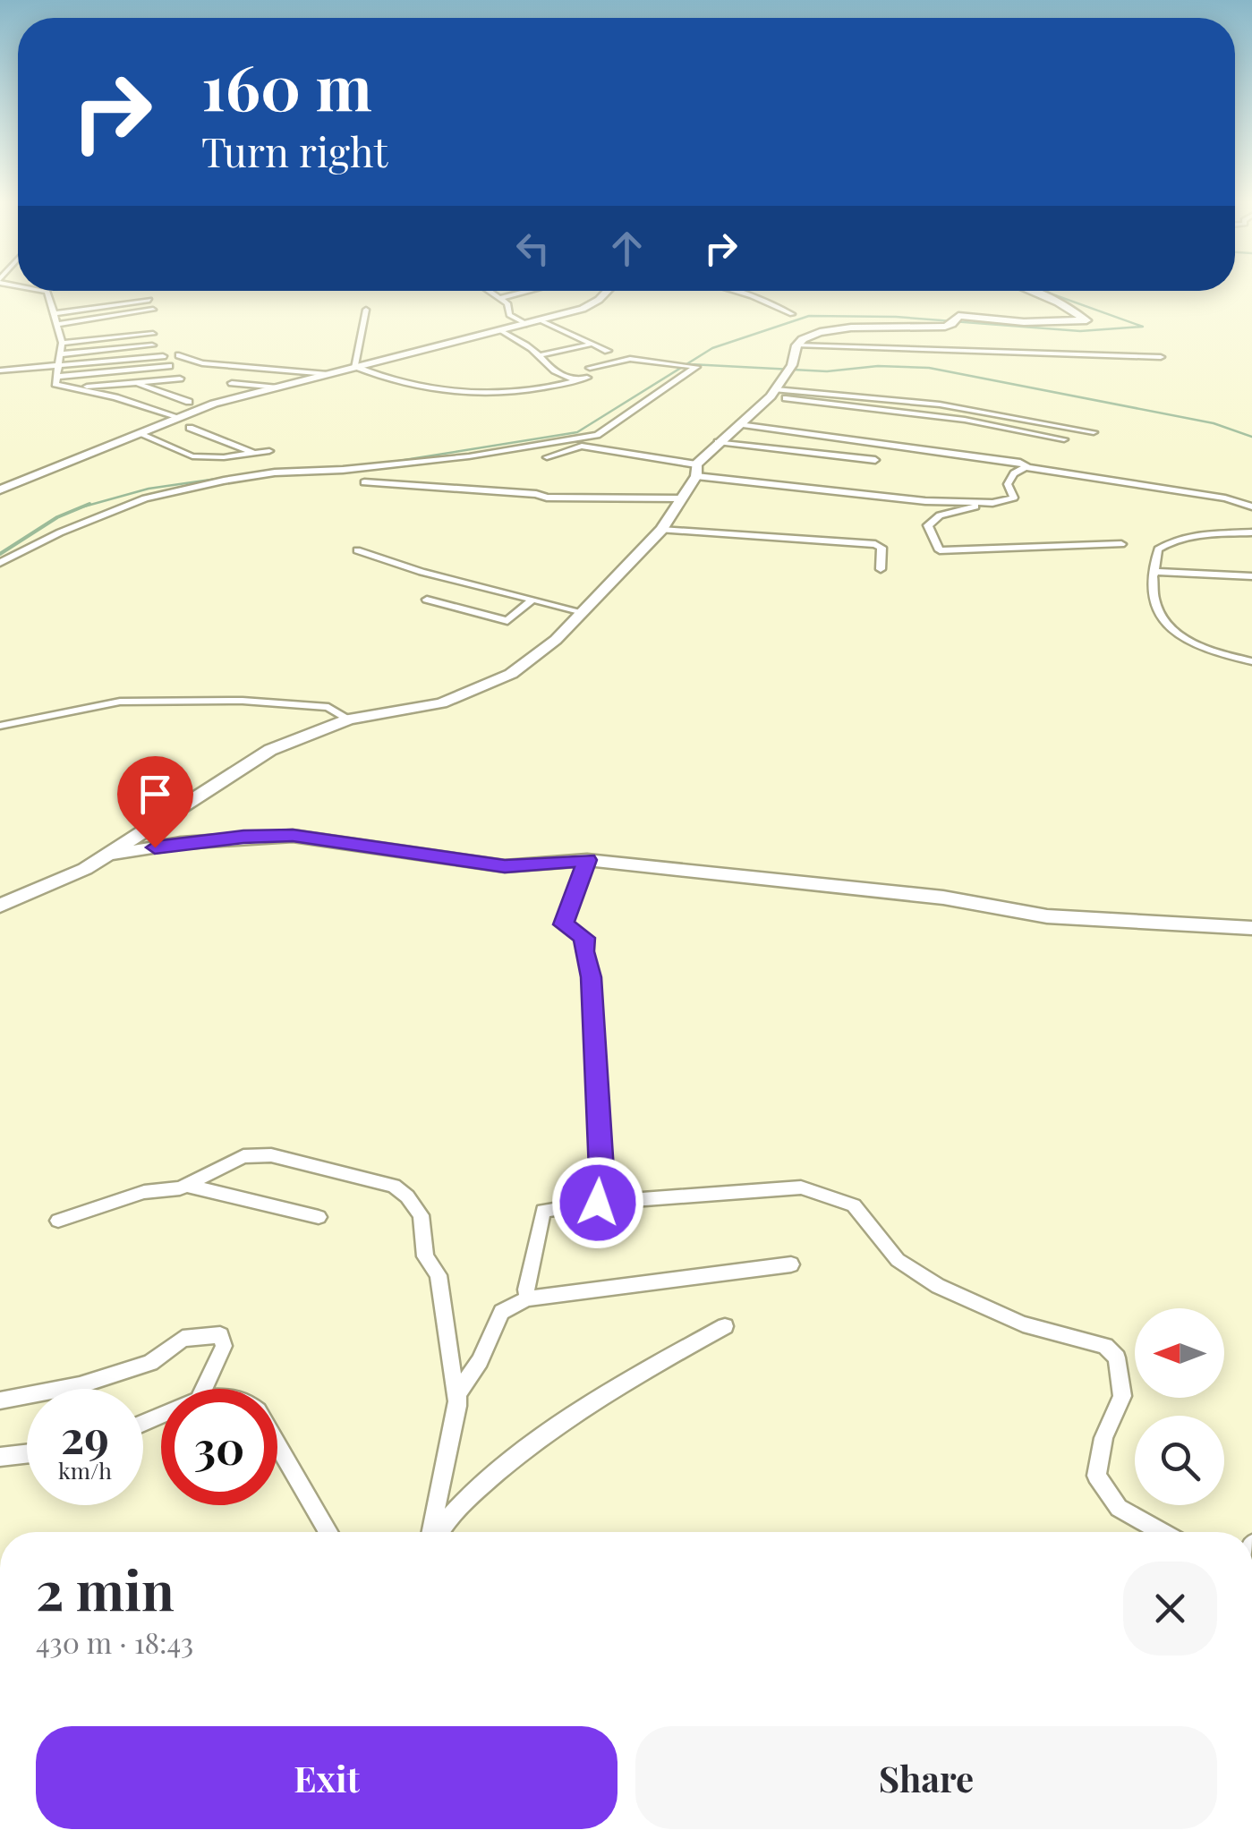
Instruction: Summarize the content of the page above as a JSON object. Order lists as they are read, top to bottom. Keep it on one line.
{"north":"left","page":{"turn":["160 m","Turn right"],"speed":"29 km/h","limit":"30","heading":["2 min","430 m · 18:43"],"buttons":["Exit","Share"]}}
